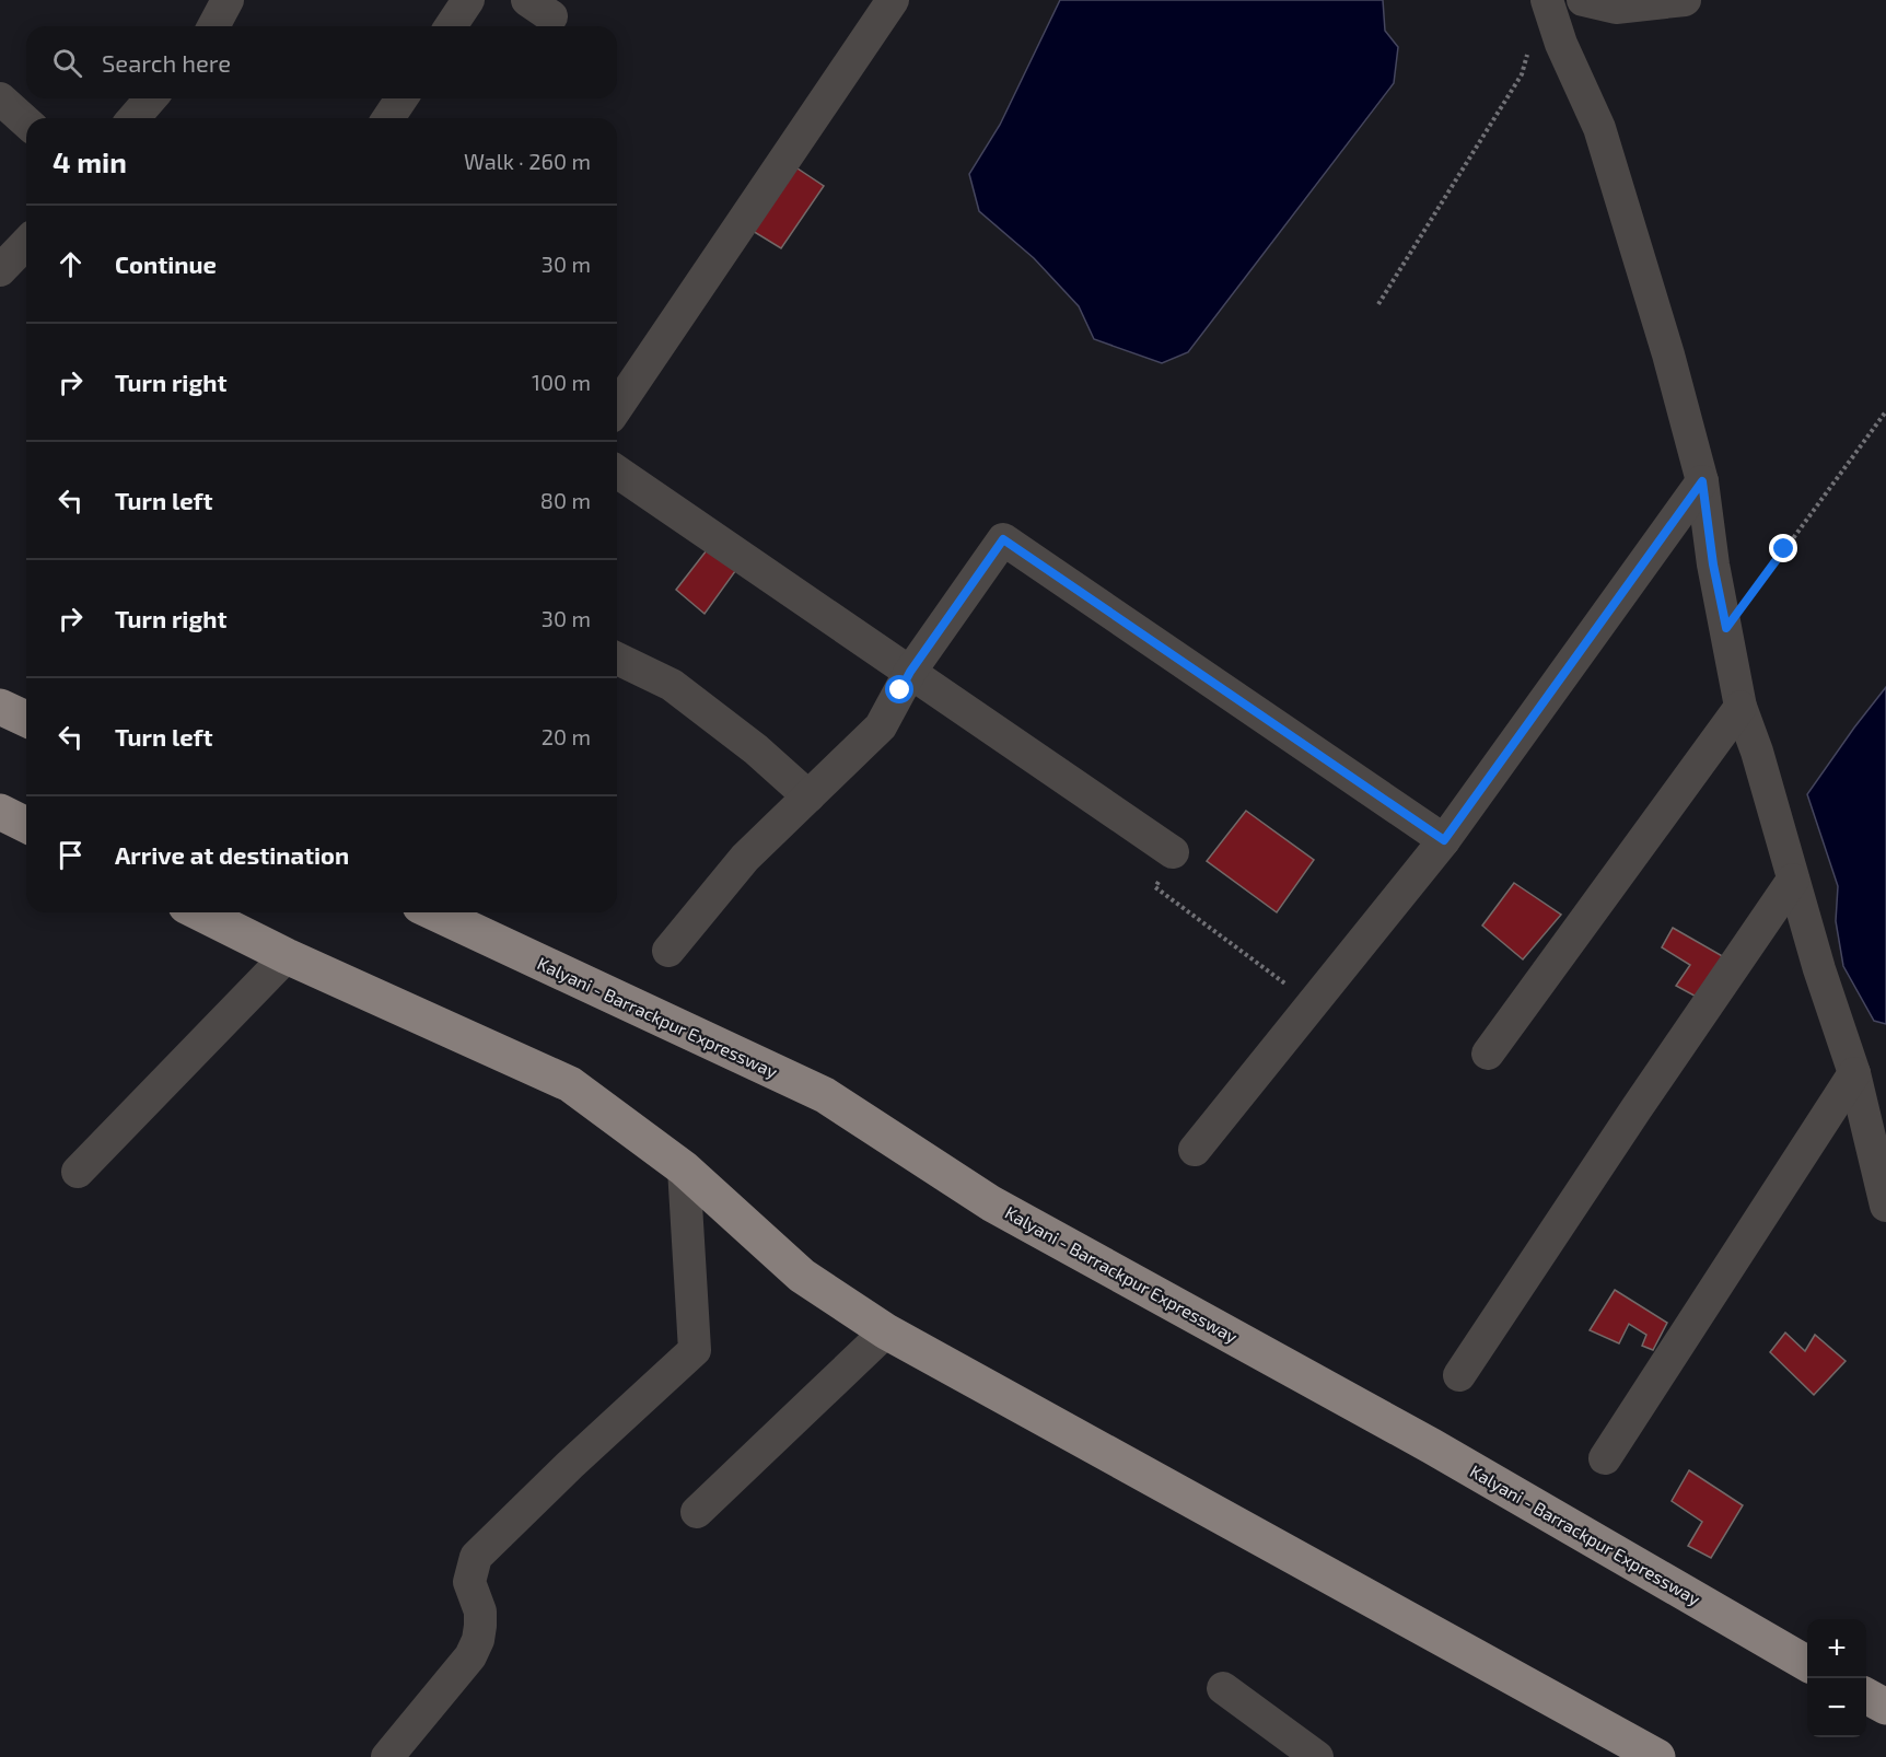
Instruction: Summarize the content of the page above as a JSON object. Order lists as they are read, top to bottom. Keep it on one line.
{"streets":{"highway":["Kalyani - Barrackpur Expressway"]},"page":{"search":"Search here","heading":["4 min","Walk · 260 m"],"list":[["Continue","30 m"],["Turn right","100 m"],["Turn left","80 m"],["Turn right","30 m"],["Turn left","20 m"],"Arrive at destination"],"map_buttons":["+","−"]}}
